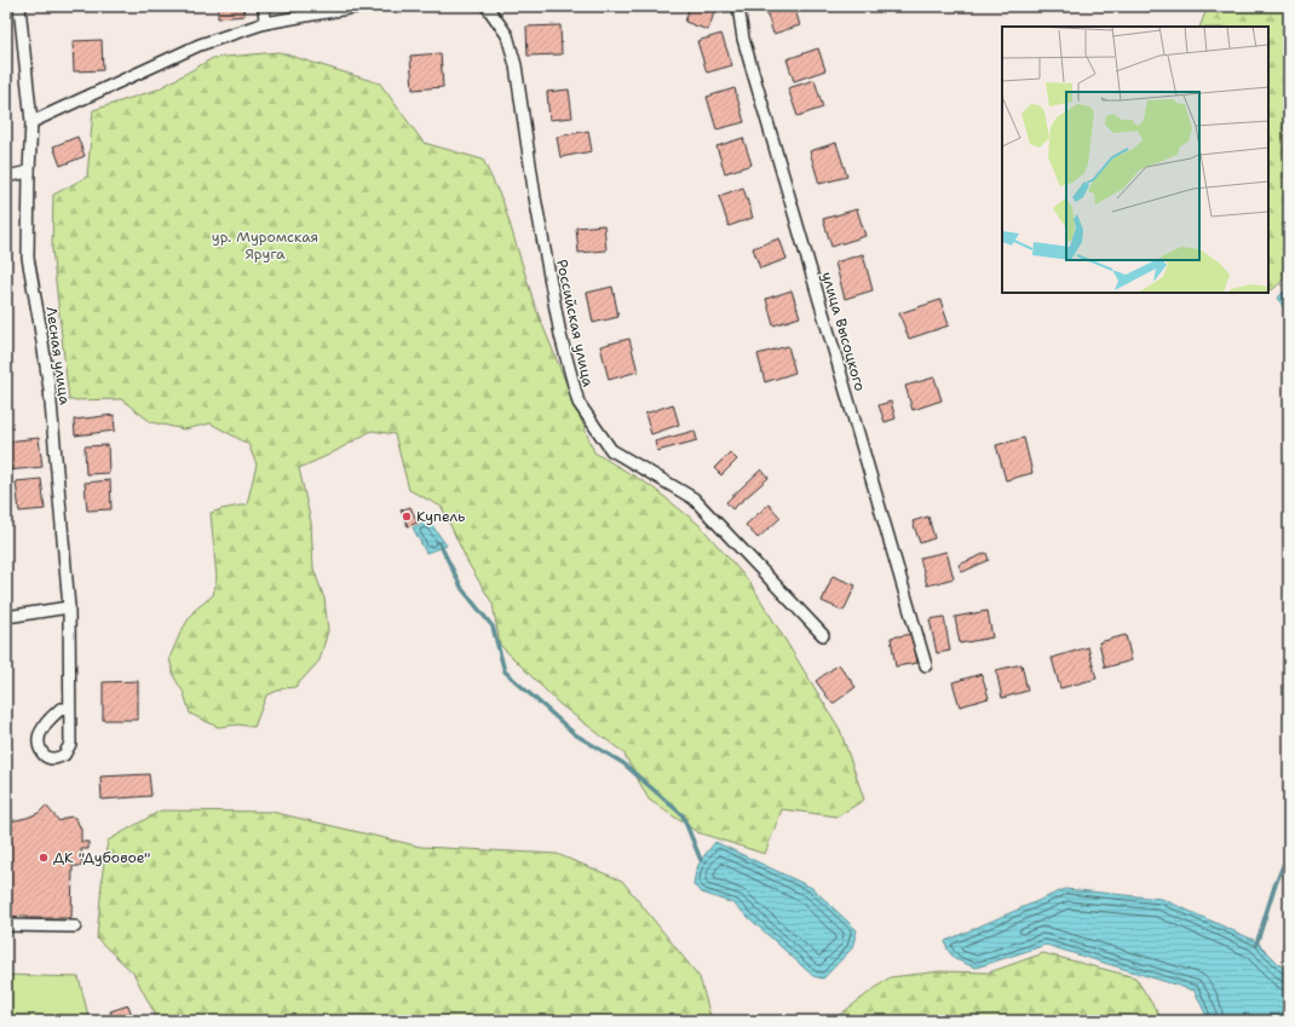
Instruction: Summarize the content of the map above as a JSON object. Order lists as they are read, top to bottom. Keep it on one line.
{"streets":{"street":["Российская улица","улица Высоцкого","Лесная улица"]},"parks":["ур. Муромская Яруга"],"places":["Купель","ДК \"Дубовое\""]}
